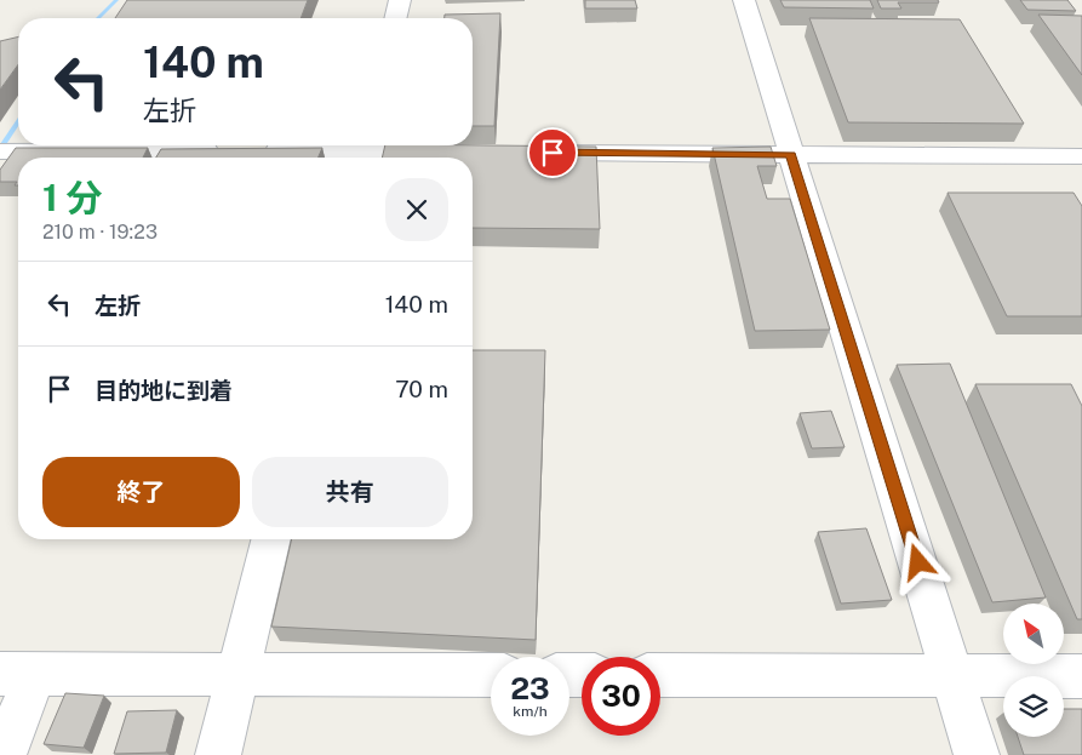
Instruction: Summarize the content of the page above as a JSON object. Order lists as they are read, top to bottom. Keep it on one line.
{"north":"top left","page":{"turn":["140 m","左折"],"heading":["1 分","210 m · 19:23"],"list":[{"name":"左折","value":"140 m"},{"name":"目的地に到着","value":"70 m"}],"buttons":["終了","共有"],"speed":"23 km/h","limit":"30"}}
